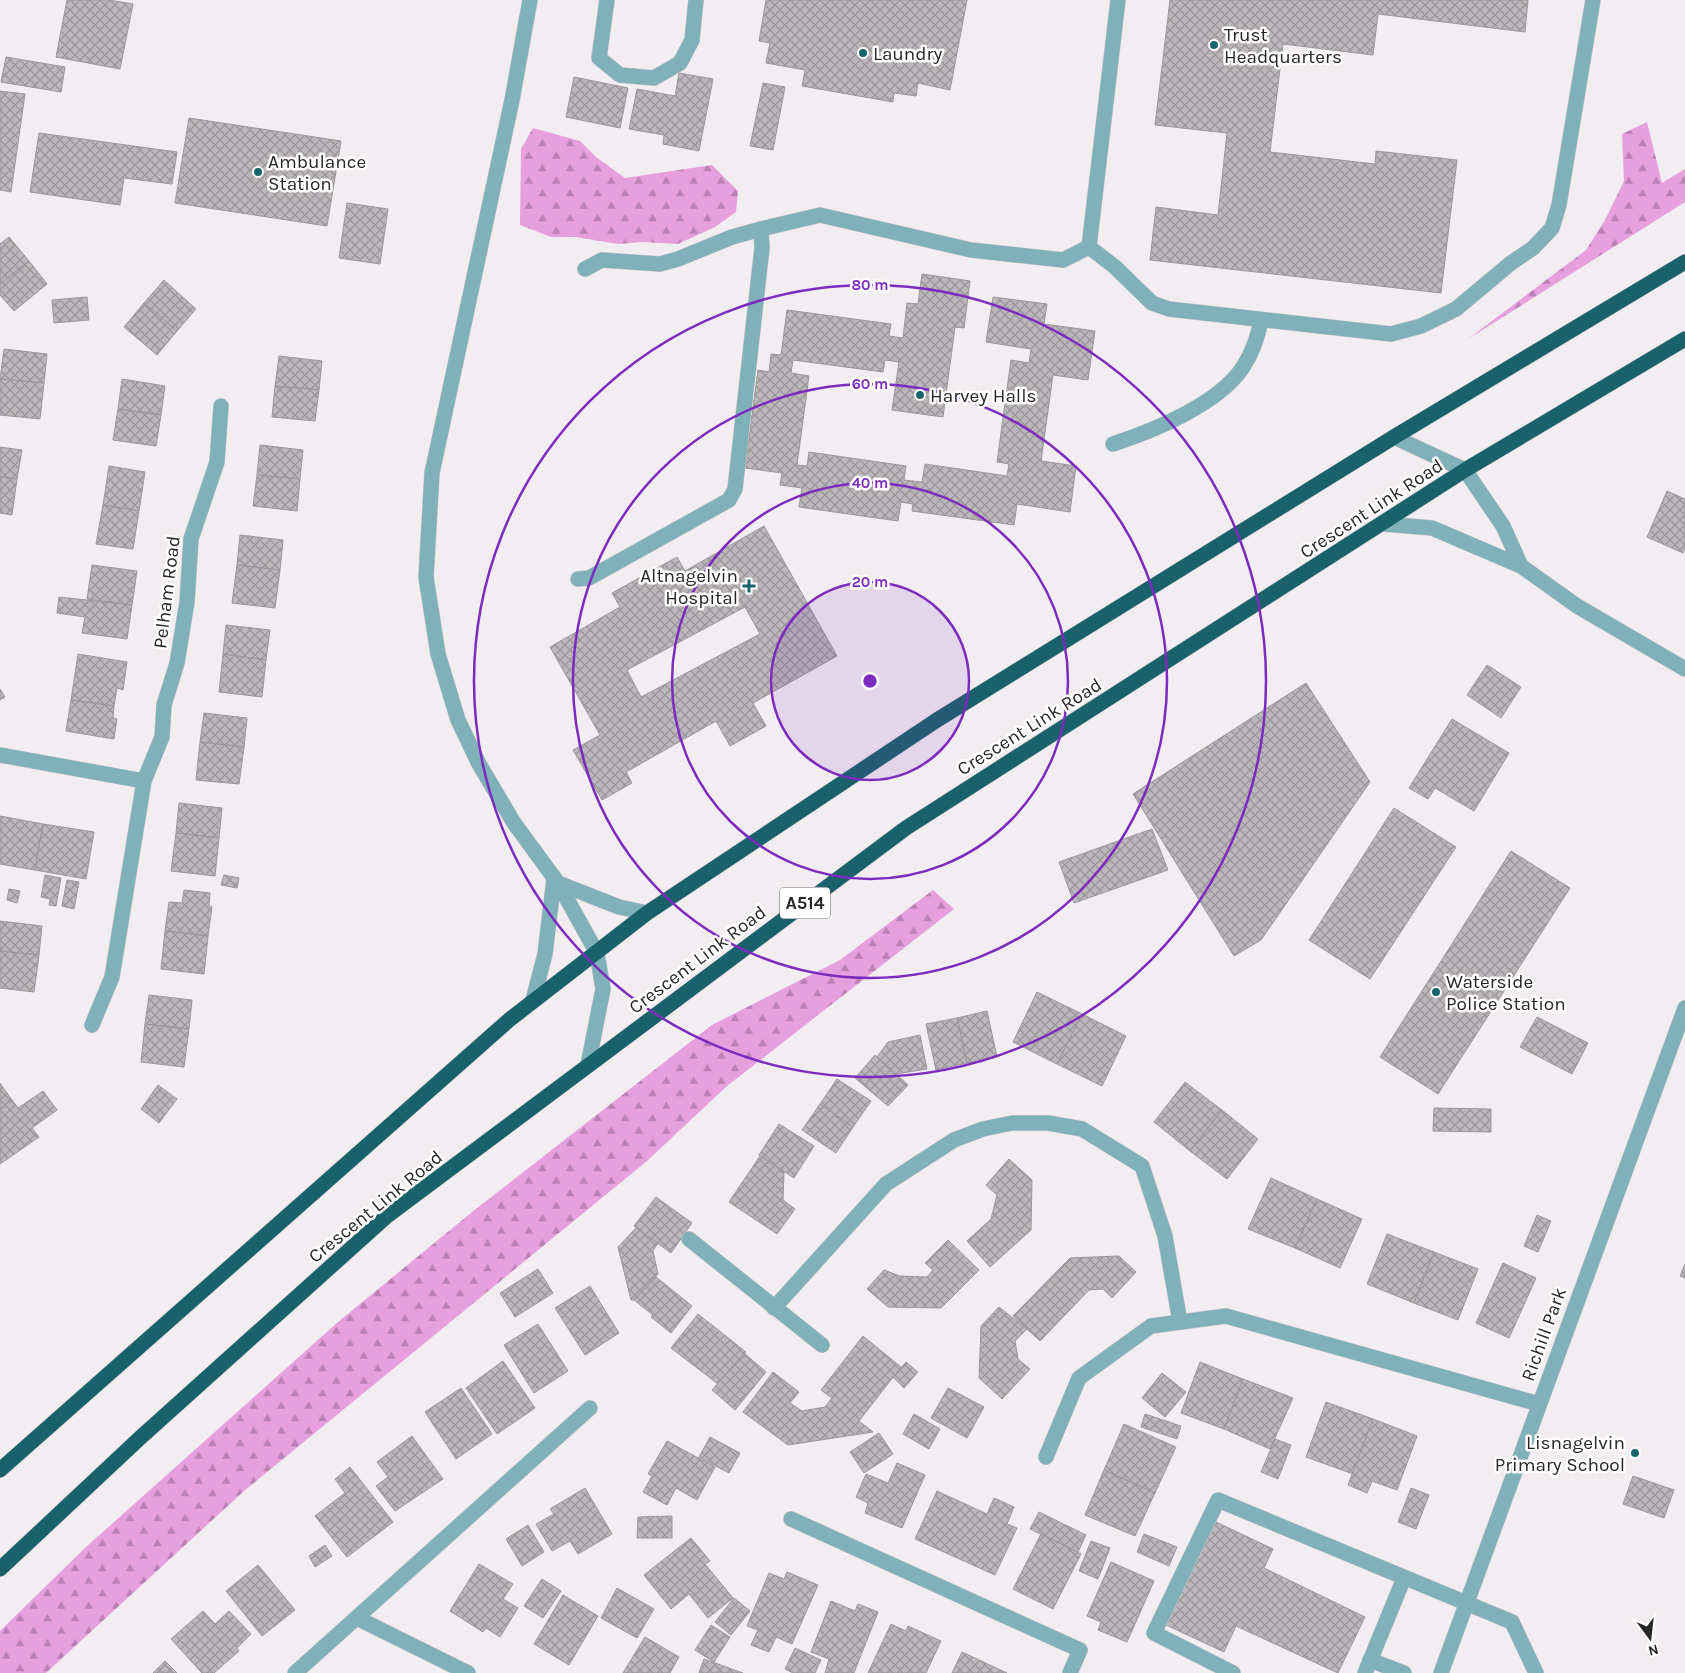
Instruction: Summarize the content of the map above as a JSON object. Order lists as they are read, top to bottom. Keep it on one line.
{"streets":{"highway":["Crescent Link Road","A514"],"street":["Pelham Road","Richill Park"]},"places":{"other":["Trust Headquarters","Laundry","Ambulance Station","Harvey Halls","Waterside Police Station","Lisnagelvin Primary School"],"health":["Altnagelvin Hospital"]},"north":"bottom","rings":["80 m","60 m","40 m","20 m"]}
